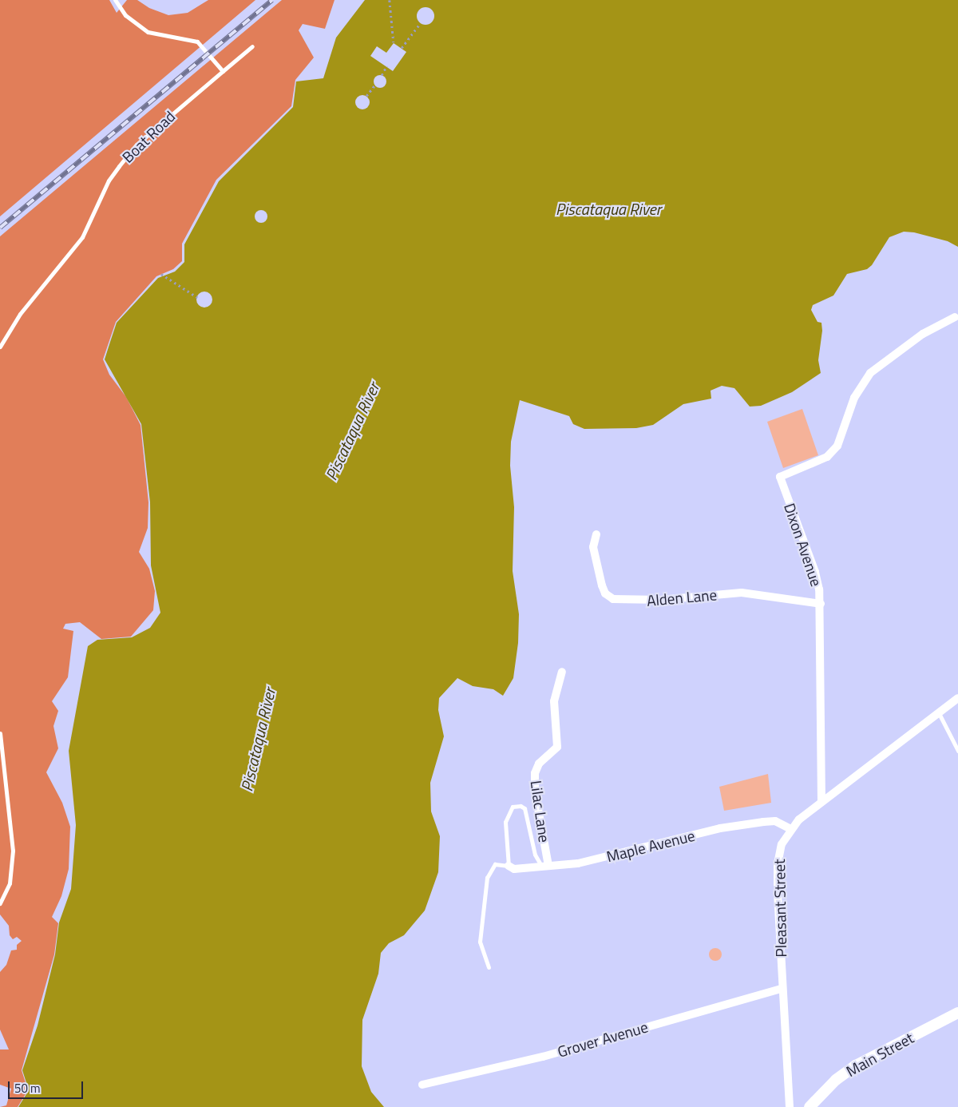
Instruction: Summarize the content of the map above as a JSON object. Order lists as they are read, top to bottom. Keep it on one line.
{"streets":{"main road":["Main Street"],"street":["Dixon Avenue","Alden Lane","Lilac Lane","Maple Avenue","Pleasant Street","Grover Avenue"],"lane":["Boat Road"]},"crossings":[["Dixon Avenue","Alden Lane"],["Dixon Avenue","Pleasant Street"],["Lilac Lane","Maple Avenue"],["Maple Avenue","Pleasant Street"],["Pleasant Street","Grover Avenue"]],"water":["Piscataqua River"],"scale_bar":"50 m"}
